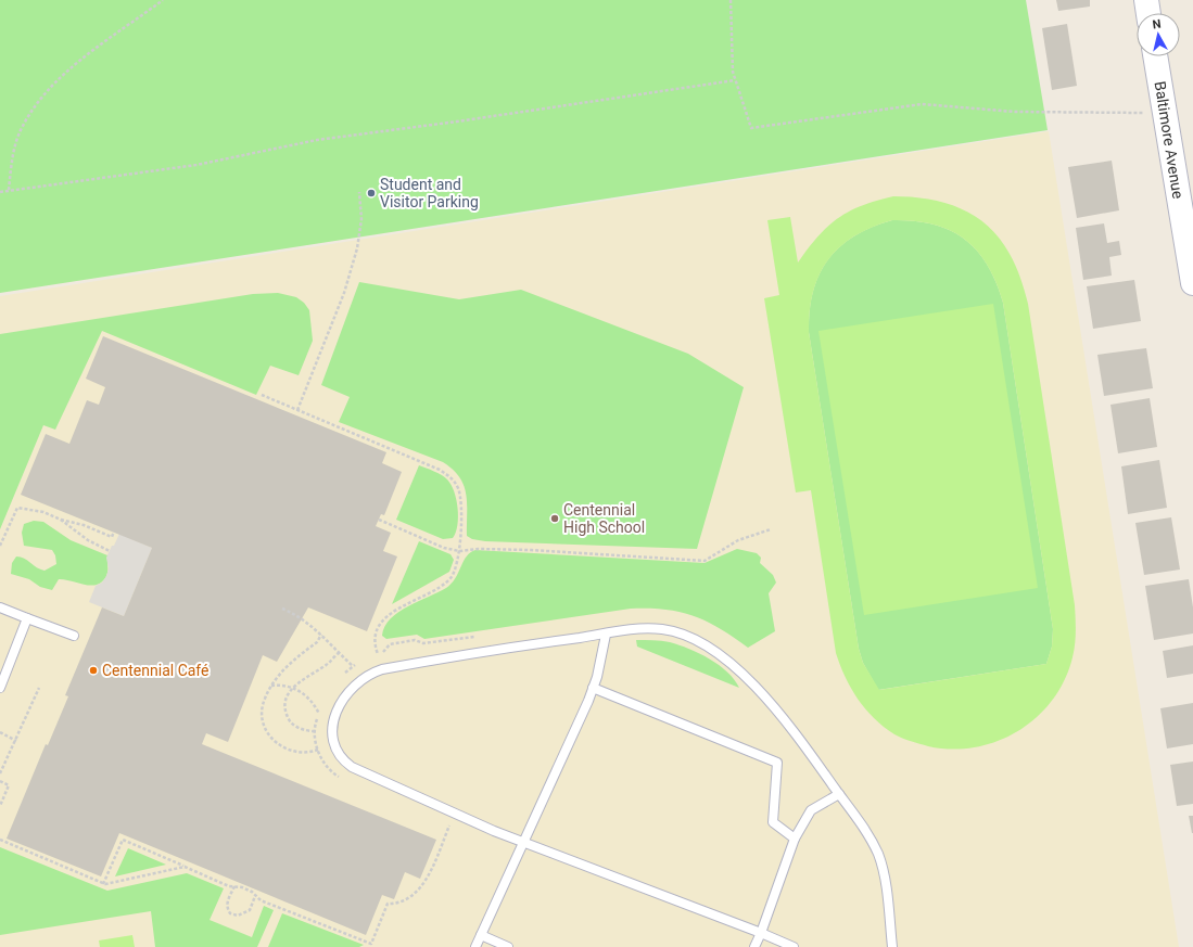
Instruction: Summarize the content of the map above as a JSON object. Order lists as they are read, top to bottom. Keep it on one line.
{"streets":{"street":["Baltimore Avenue"]},"places":["Student and Visitor Parking","Centennial High School","Centennial Café"],"north":"top"}
